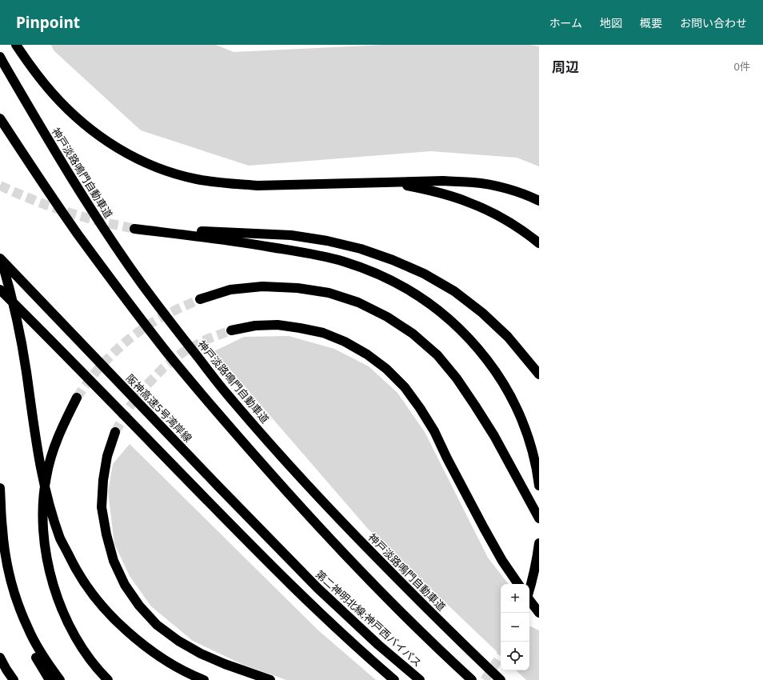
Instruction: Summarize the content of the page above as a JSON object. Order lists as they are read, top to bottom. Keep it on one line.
{"streets":{"highway":["神戸淡路鳴門自動車道","阪神高速5号湾岸線","第二神明北線;神戸西バイパス"]},"crossings":[["阪神高速5号湾岸線","第二神明北線;神戸西バイパス"]],"page":{"header":"Pinpoint","nav":["ホーム","地図","概要","お問い合わせ"],"heading":["周辺","0件"],"map_buttons":["+","−"]}}
